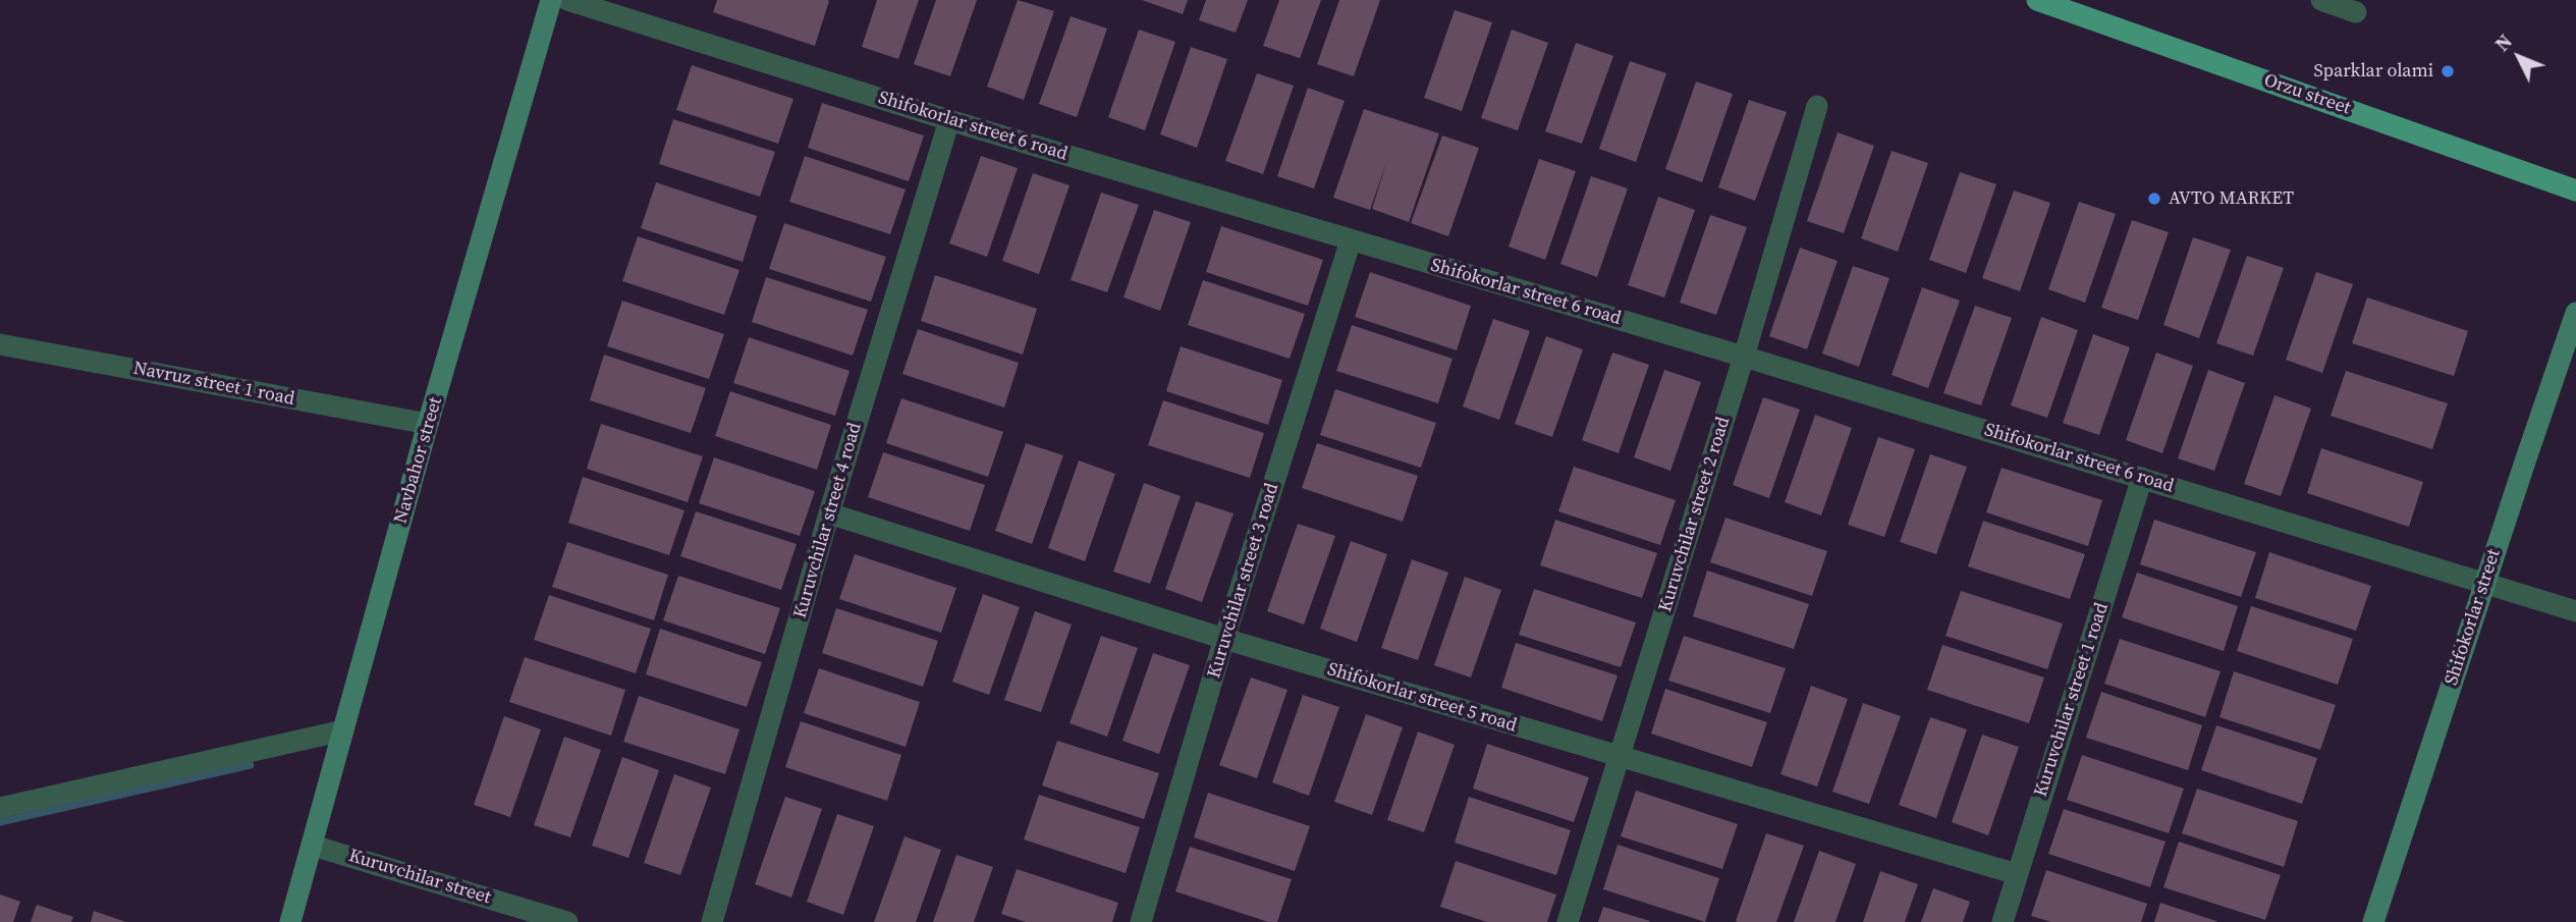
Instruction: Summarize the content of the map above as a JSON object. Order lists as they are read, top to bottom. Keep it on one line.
{"streets":{"main road":["Orzu street","Navbahor street","Shifokorlar street"],"street":["Shifokorlar street 6 road","Navruz street 1 road","Kuruvchilar street 2 road","Kuruvchilar street 4 road","Kuruvchilar street 3 road","Shifokorlar street 5 road","Kuruvchilar street 1 road","Kuruvchilar street"]},"crossings":[["Shifokorlar street 6 road","Kuruvchilar street 2 road"],["Shifokorlar street 6 road","Kuruvchilar street 4 road"],["Shifokorlar street 6 road","Kuruvchilar street 3 road"],["Shifokorlar street 6 road","Shifokorlar street"],["Shifokorlar street 6 road","Kuruvchilar street 1 road"],["Navruz street 1 road","Navbahor street"],["Navbahor street","Kuruvchilar street"],["Kuruvchilar street 2 road","Shifokorlar street 5 road"],["Kuruvchilar street 4 road","Shifokorlar street 5 road"],["Kuruvchilar street 3 road","Shifokorlar street 5 road"],["Shifokorlar street 5 road","Kuruvchilar street 1 road"]],"places":["Sparklar olami","AVTO MARKET"],"north":"top left"}
